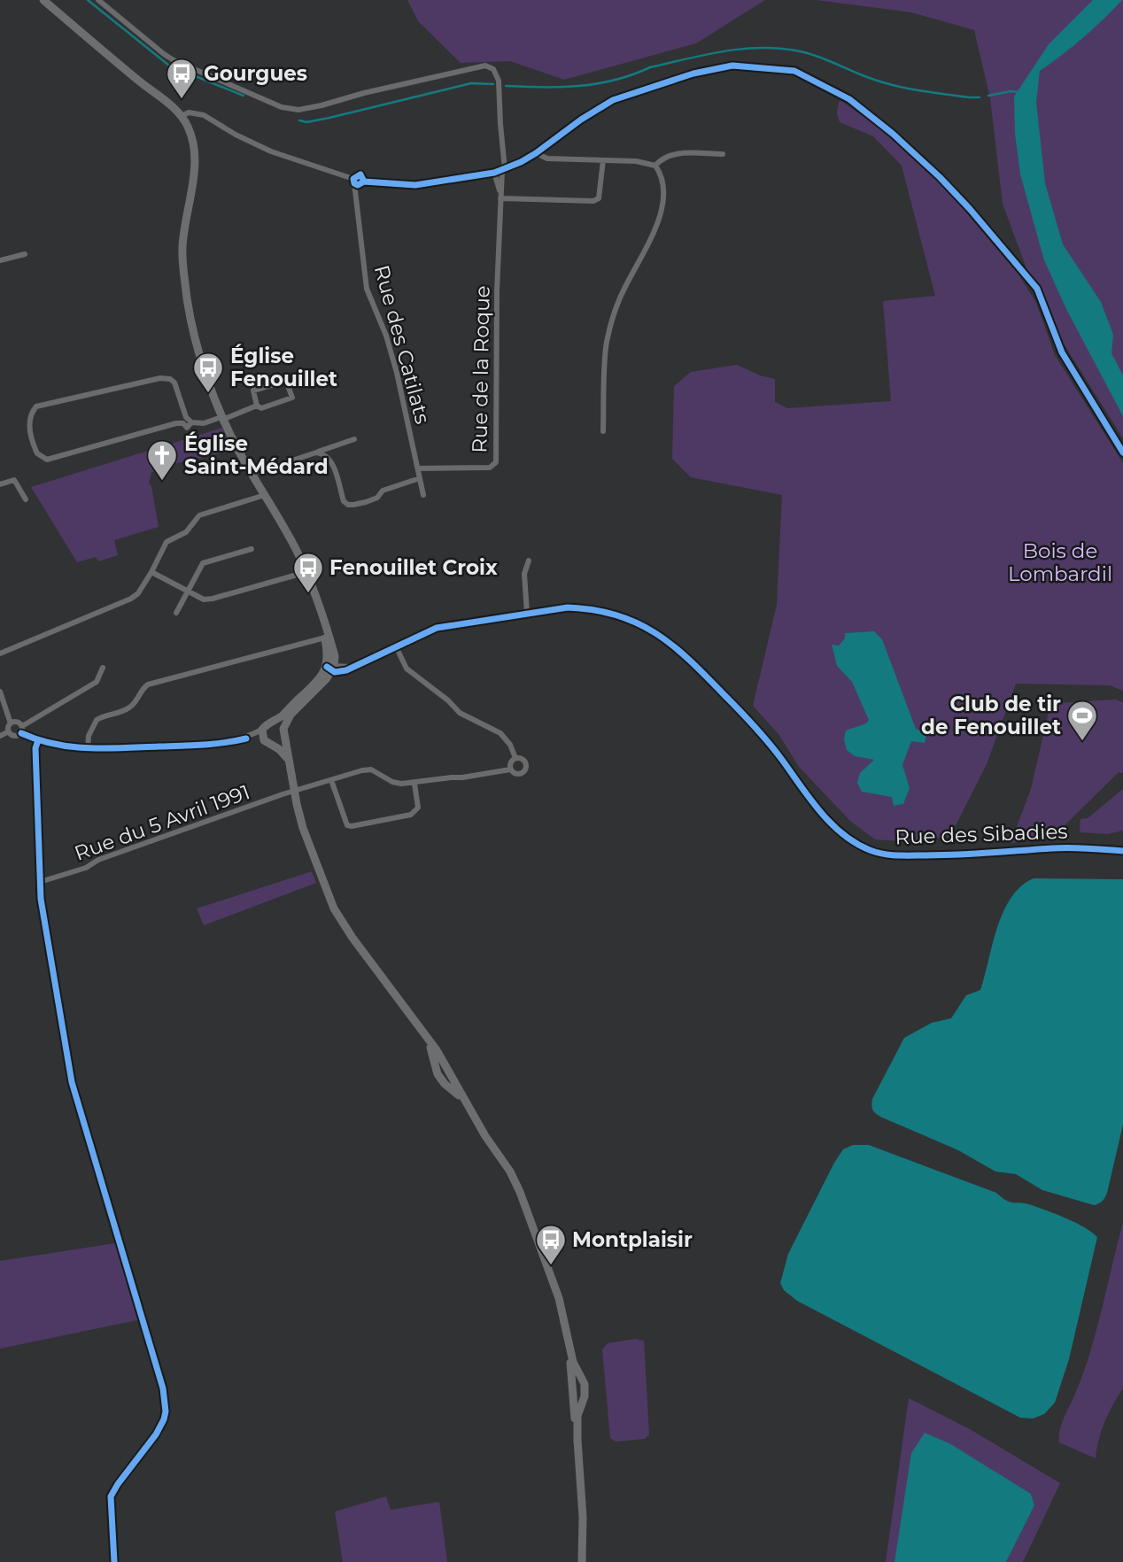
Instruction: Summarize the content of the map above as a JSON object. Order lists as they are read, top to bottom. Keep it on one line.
{"streets":{"street":["Rue des Catilats","Rue de la Roque","Rue du 5 Avril 1991","Rue des Sibadies"]},"crossings":[["Rue des Catilats","Rue de la Roque"]],"parks":["Bois de Lombardil"],"places":{"bus stop":["Gourgues","Église Fenouillet","Fenouillet Croix","Montplaisir"],"church":["Église Saint-Médard"],"sports":["Club de tir de Fenouillet"]}}
